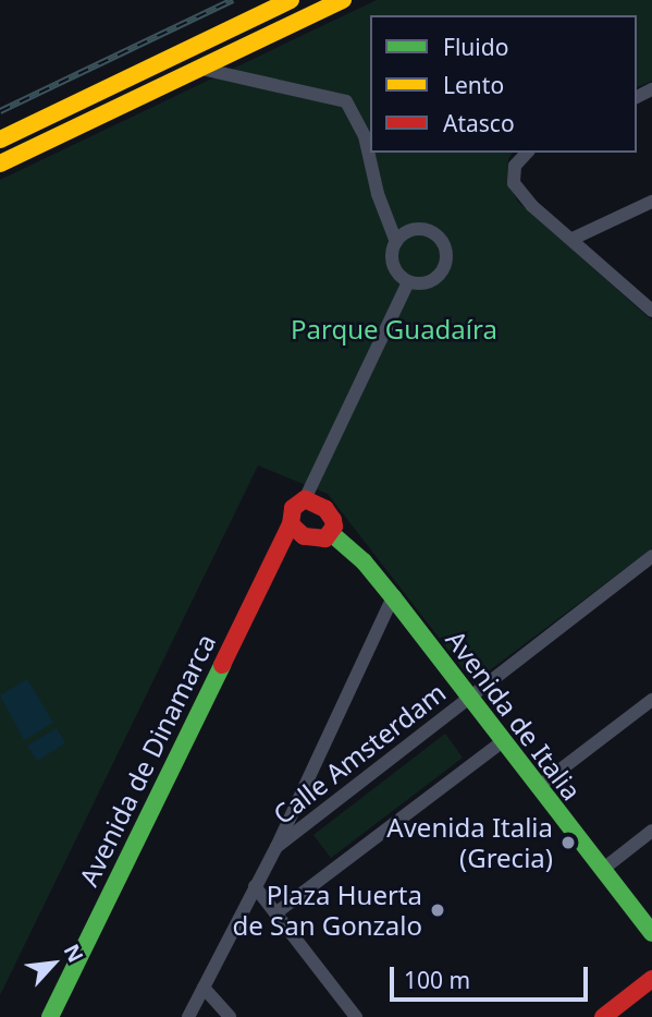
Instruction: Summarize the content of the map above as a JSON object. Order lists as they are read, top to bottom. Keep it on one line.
{"streets":{"main road":["Avenida de Italia","Avenida de Dinamarca"],"street":["Calle Amsterdam"]},"crossings":[["Avenida de Italia","Calle Amsterdam"],["Avenida de Italia","Avenida de Dinamarca"]],"parks":["Parque Guadaíra"],"places":["Avenida Italia (Grecia)","Plaza Huerta de San Gonzalo"],"legend":["Fluido","Lento","Atasco"],"scale_bar":"100 m","north":"top right"}
